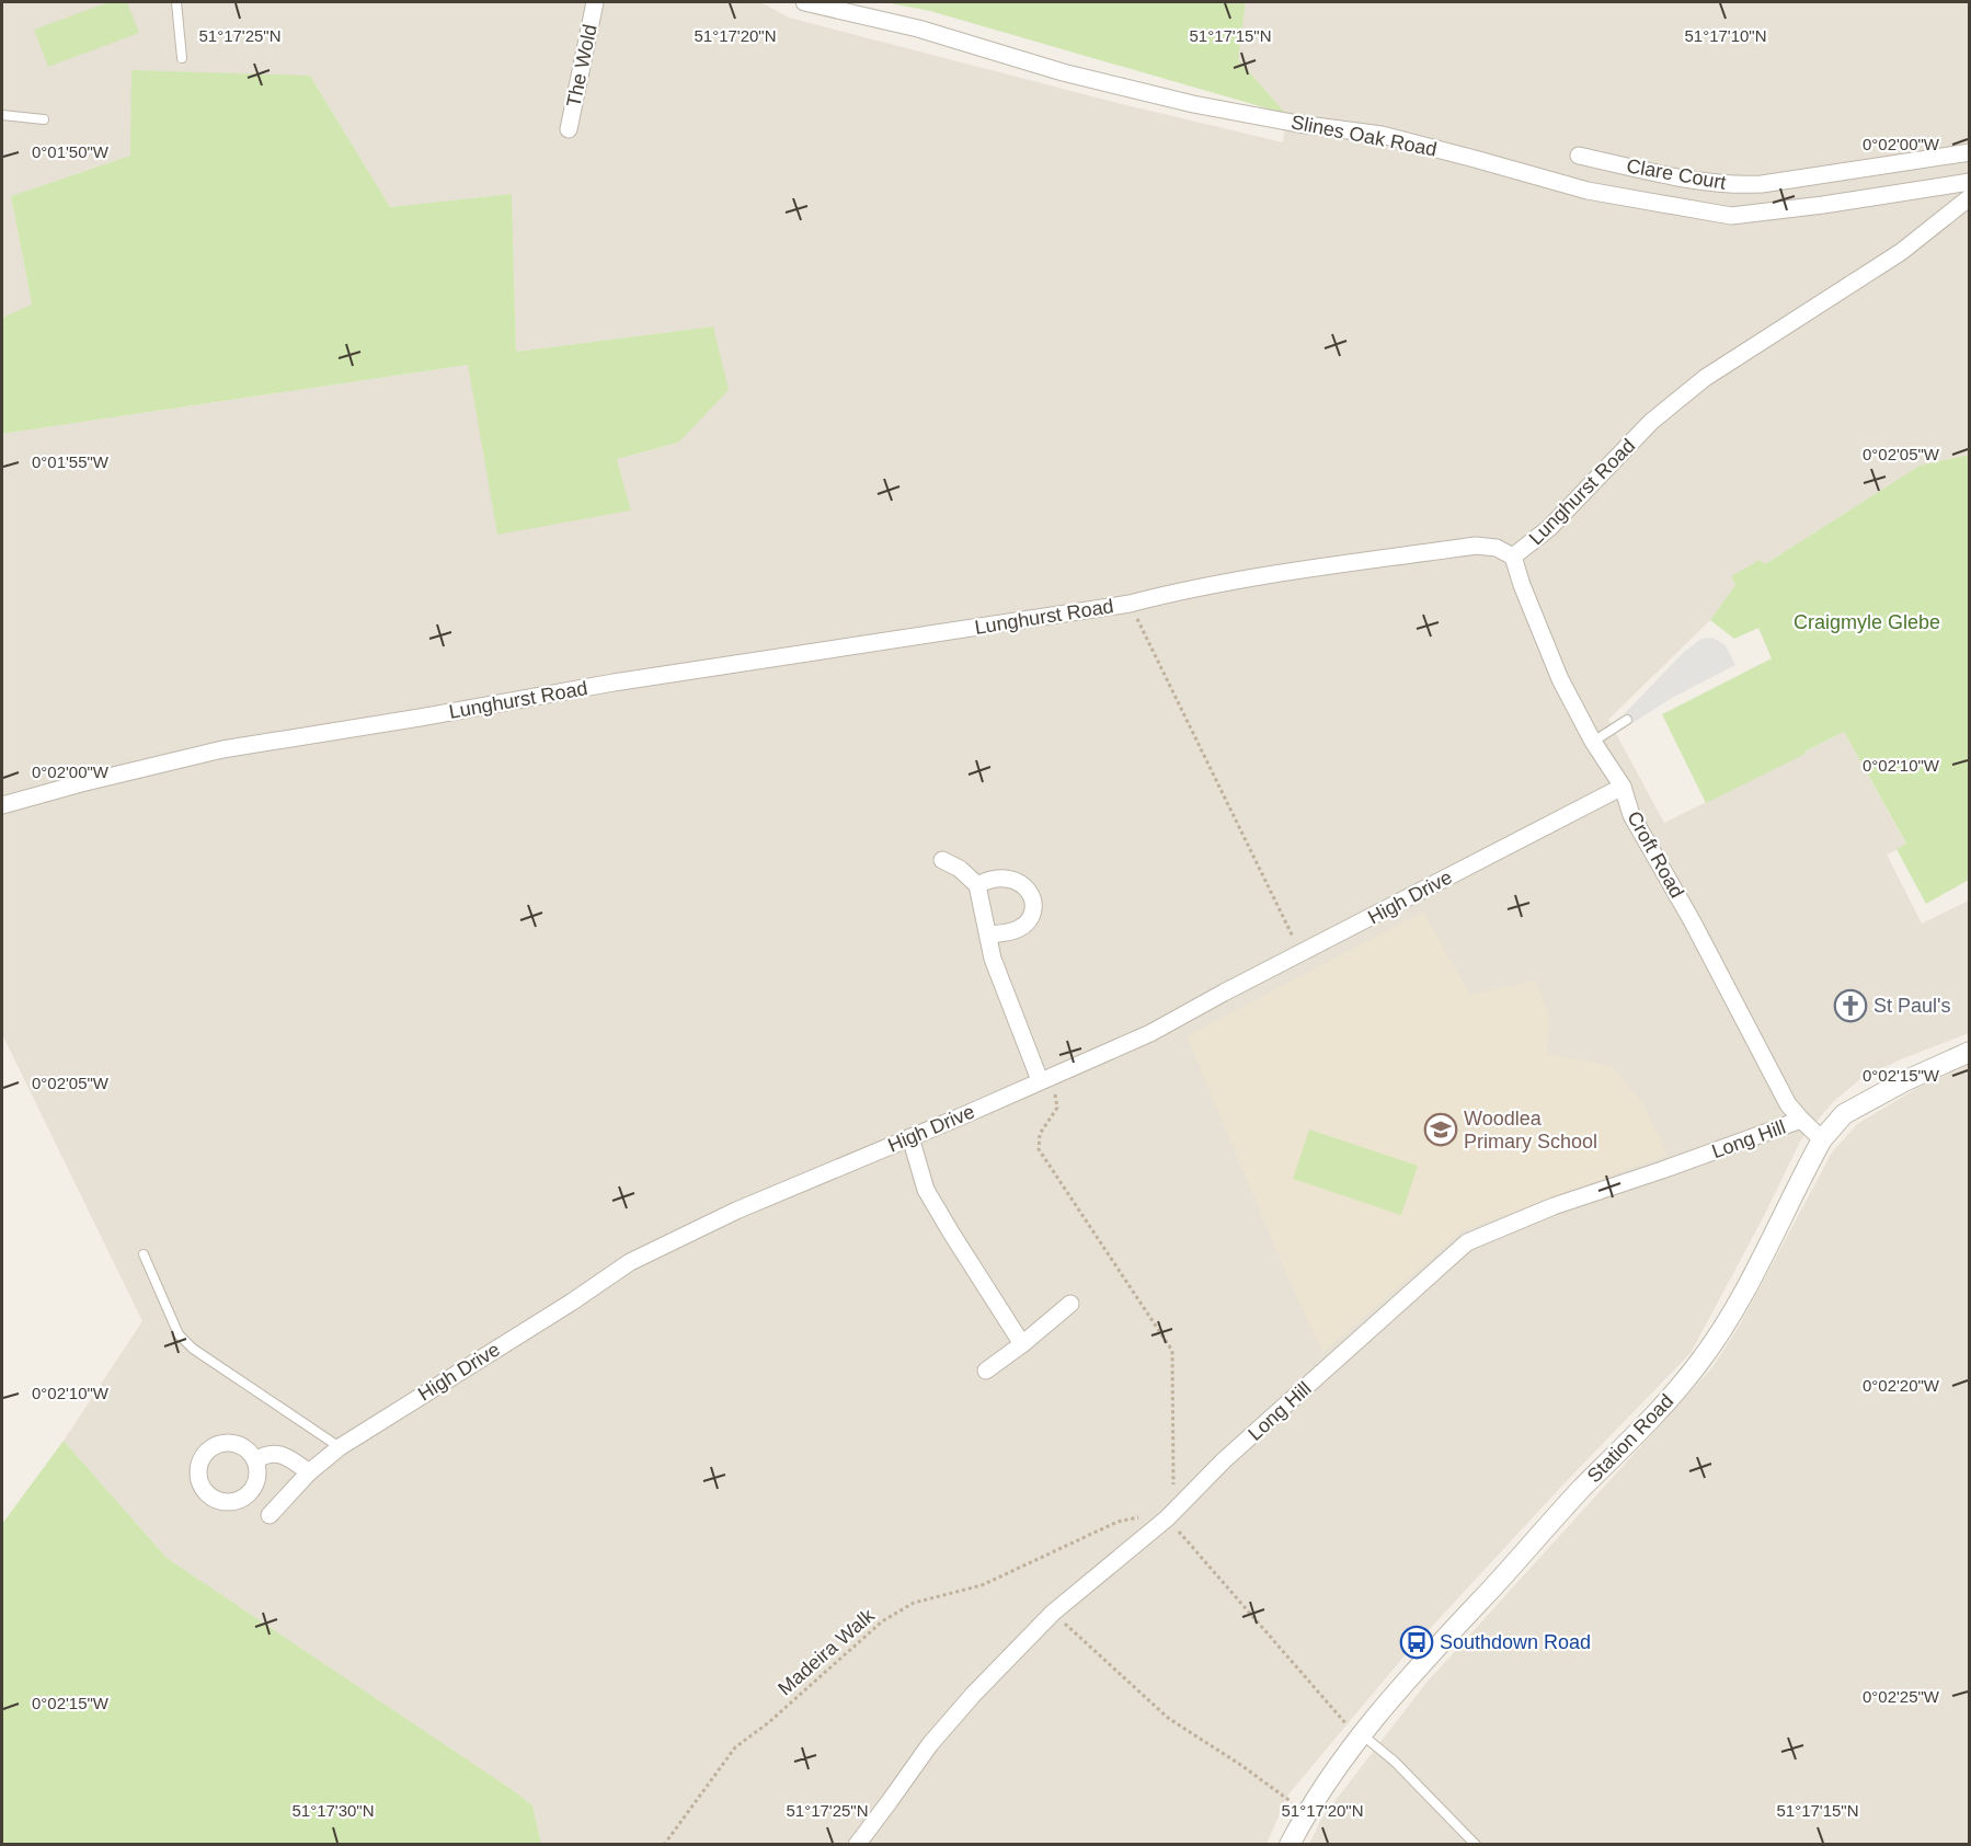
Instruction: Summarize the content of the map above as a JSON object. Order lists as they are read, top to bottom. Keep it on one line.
{"streets":{"street":["The Wold","Slines Oak Road","Clare Court","Lunghurst Road","Croft Road","High Drive","Long Hill","Station Road"],"path":["Madeira Walk"]},"crossings":[["Lunghurst Road","Croft Road"],["Croft Road","High Drive"],["Croft Road","Long Hill"],["Croft Road","Station Road"],["Long Hill","Madeira Walk"]],"parks":["Craigmyle Glebe"],"places":{"church":["St Paul's"],"school or university":["Woodlea Primary School"],"bus stop":["Southdown Road"]},"coordinates":["51°17'25\"N","51°17'20\"N","51°17'15\"N","51°17'10\"N","0°02'00\"W","0°01'50\"W","0°02'05\"W","0°01'55\"W","0°02'10\"W","0°02'15\"W","0°02'20\"W","0°02'25\"W","51°17'30\"N"]}
